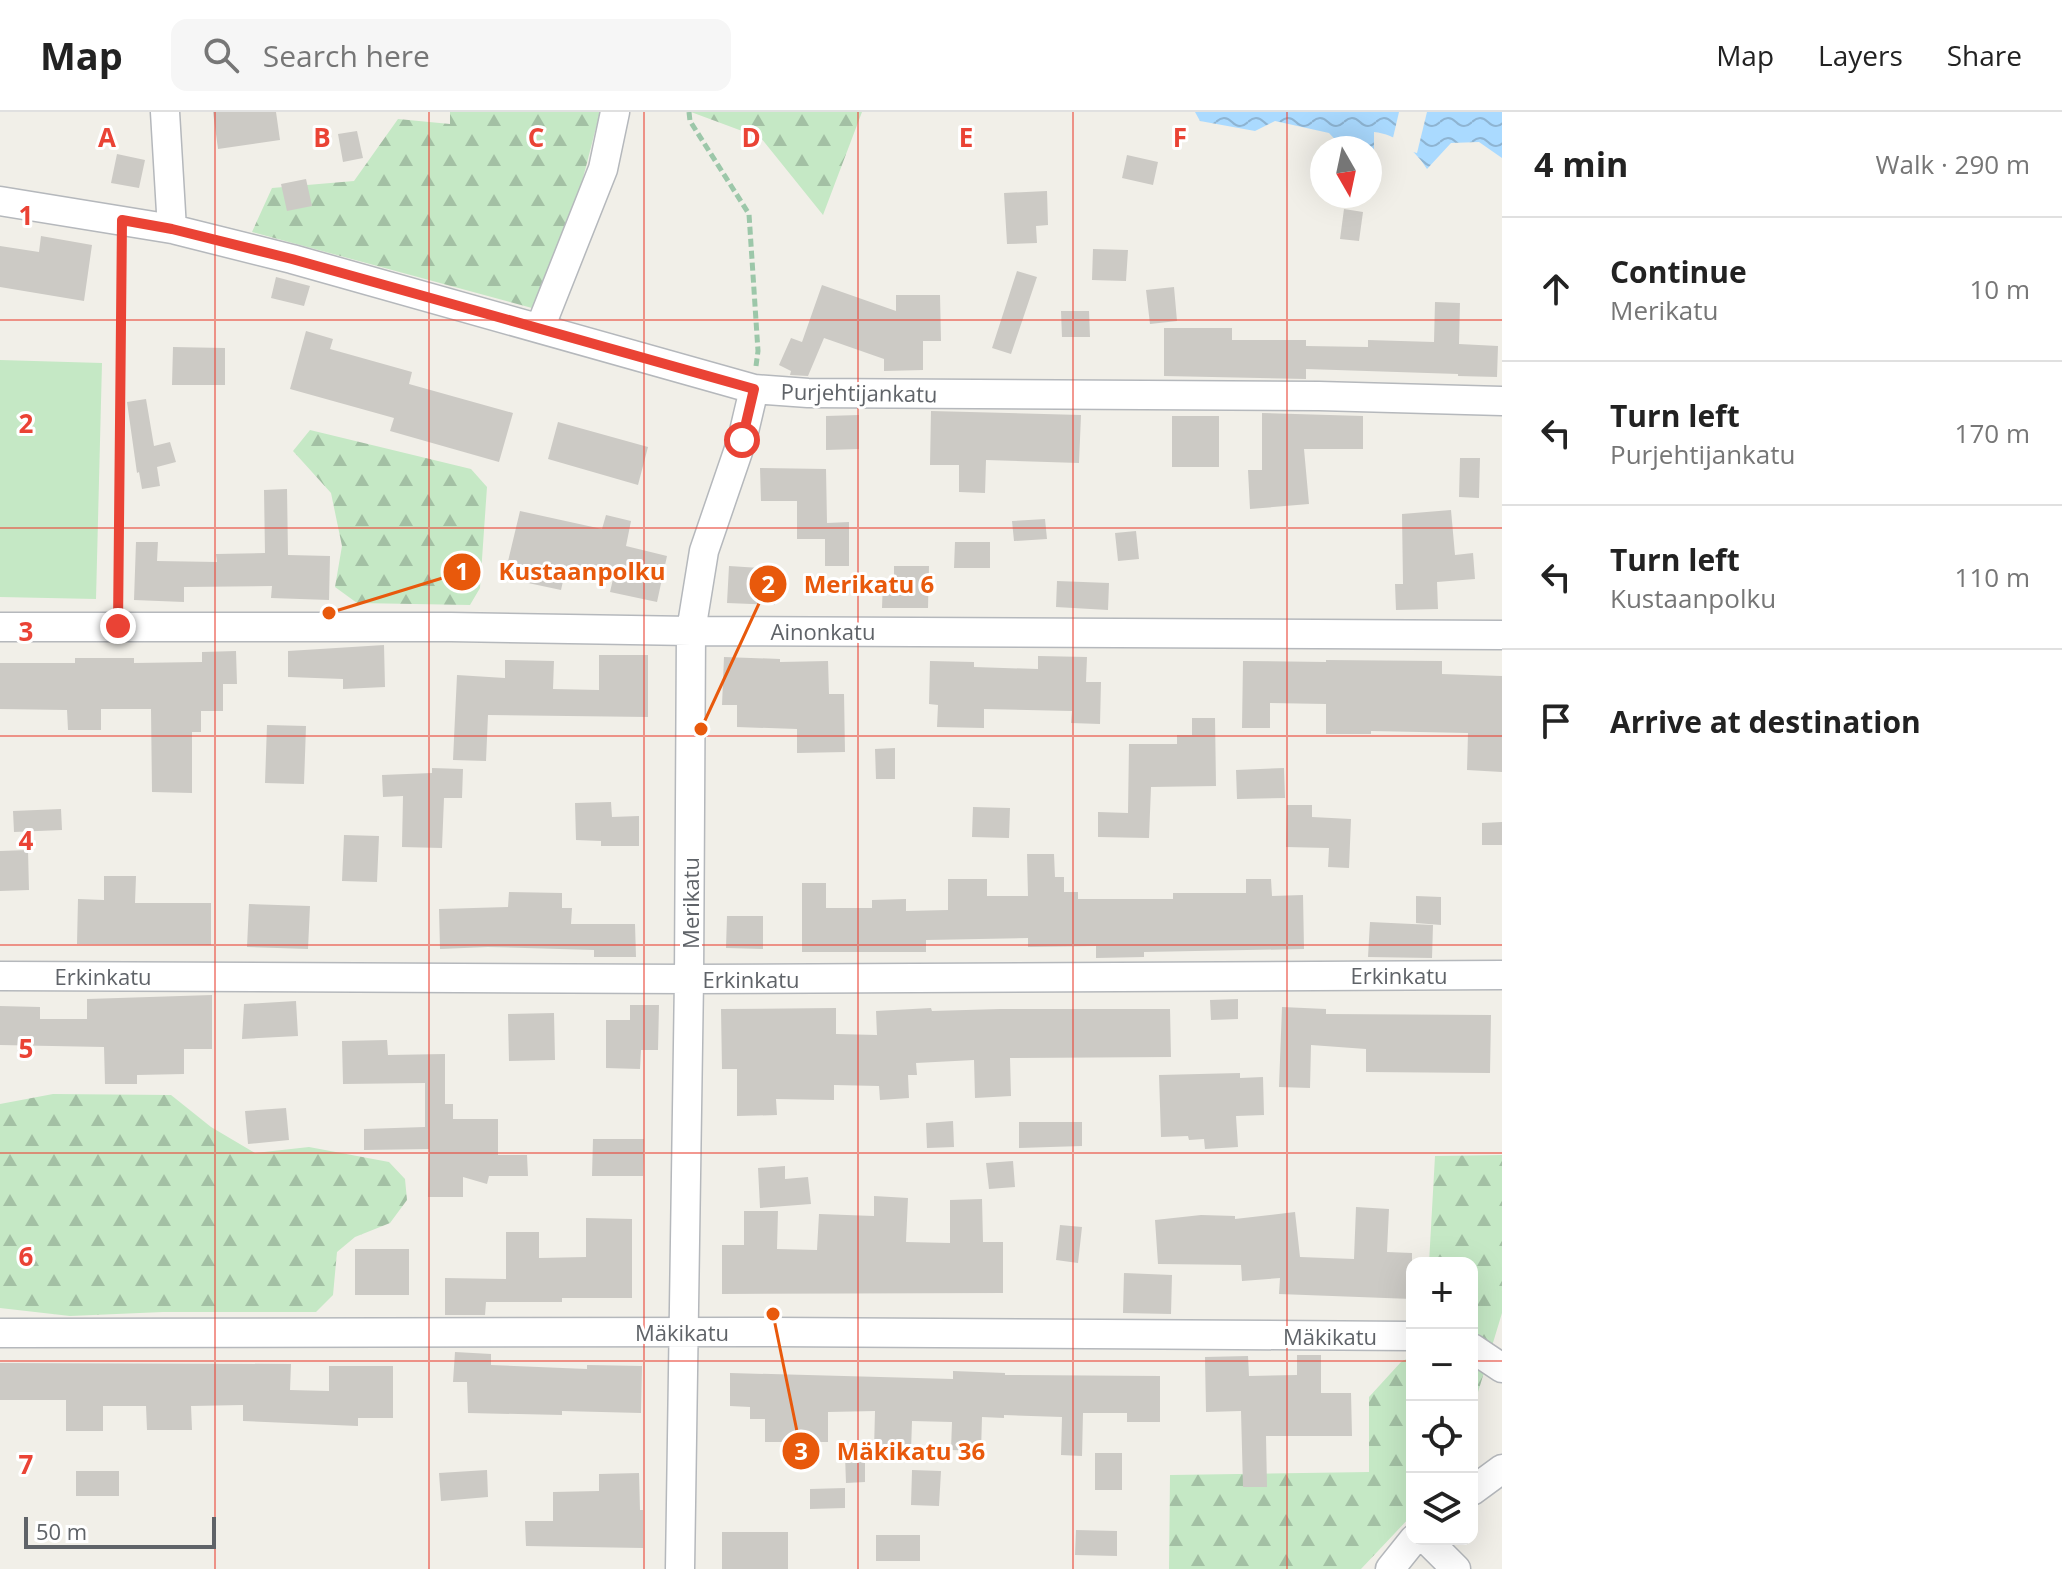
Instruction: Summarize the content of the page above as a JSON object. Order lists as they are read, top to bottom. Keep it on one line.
{"streets":{"street":["Purjehtijankatu","Ainonkatu","Merikatu","Erkinkatu","Mäkikatu"]},"crossings":[["Purjehtijankatu","Merikatu"],["Ainonkatu","Merikatu"],["Merikatu","Erkinkatu"],["Merikatu","Mäkikatu"]],"places":["Kustaanpolku","Merikatu 6","Mäkikatu 36"],"scale_bar":"50 m","north":"bottom","page":{"header":"Map","search":"Search here","nav":["Map","Layers","Share"],"heading":["4 min","Walk · 290 m"],"list":[["Continue","Merikatu","10 m"],["Turn left","Purjehtijankatu","170 m"],["Turn left","Kustaanpolku","110 m"],"Arrive at destination"],"map_buttons":["+","−"],"scale":"50 m"},"grid":{"columns":["A","B","C","D","E","F"],"rows":["1","2","3","4","5","6","7"]}}
